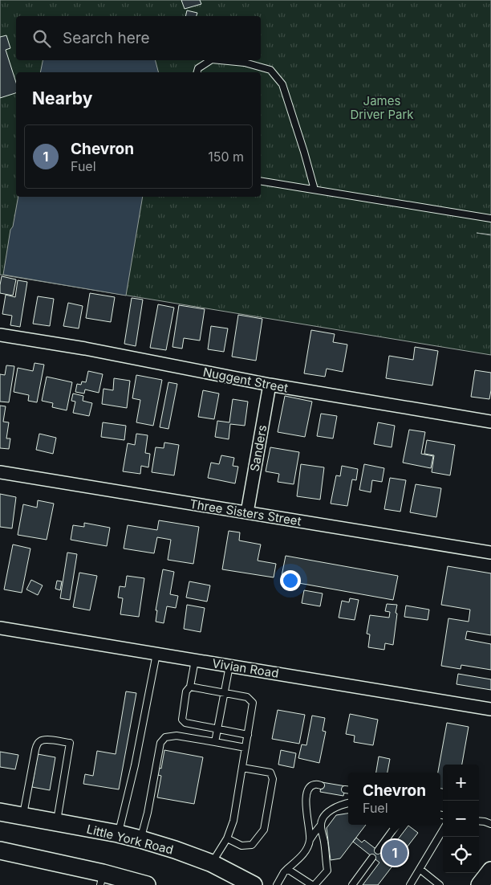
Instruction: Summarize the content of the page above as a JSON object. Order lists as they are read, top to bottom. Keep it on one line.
{"streets":{"main road":["Little York Road"],"street":["Nuggent Street","Sanders","Three Sisters Street","Vivian Road"]},"crossings":[["Nuggent Street","Sanders"],["Sanders","Three Sisters Street"]],"parks":["James Driver Park"],"page":{"search":"Search here","heading":"Nearby","list":[{"mark":"1","name":"Chevron","note":"Fuel","value":"150 m"}],"map_buttons":["+","−"],"popup":["Chevron","Fuel"],"pins":"1"}}
